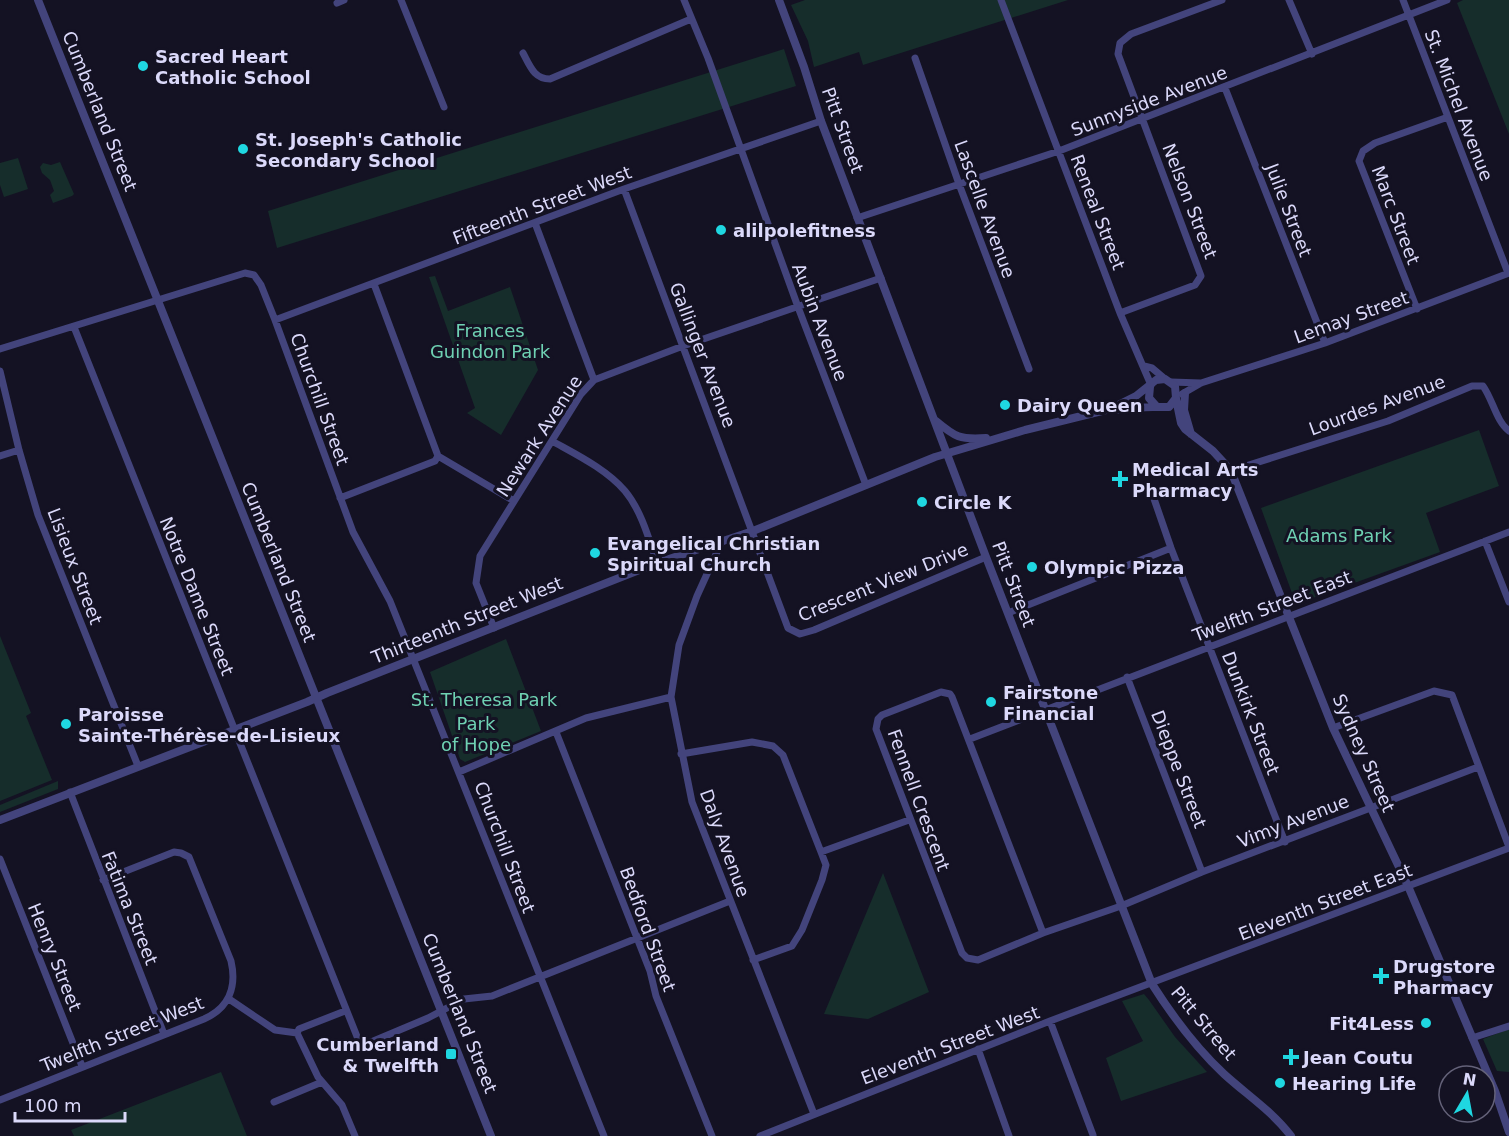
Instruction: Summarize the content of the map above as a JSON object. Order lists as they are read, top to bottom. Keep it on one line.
{"streets":{"street":["Sunnyside Avenue","St. Michel Avenue","Cumberland Street","Pitt Street","Nelson Street","Fifteenth Street West","Lascelle Avenue","Julie Street","Reneal Street","Marc Street","Lemay Street","Aubin Avenue","Gallinger Avenue","Churchill Street","Lourdes Avenue","Newark Avenue","Lisieux Street","Crescent View Drive","Notre Dame Street","Twelfth Street East","Thirteenth Street West","Dunkirk Street","Sydney Street","Dieppe Street","Fennell Crescent","Vimy Avenue","Daly Avenue","Eleventh Street East","Fatima Street","Bedford Street","Henry Street","Twelfth Street West","Eleventh Street West"]},"crossings":[["Sunnyside Avenue","St. Michel Avenue"],["Sunnyside Avenue","Pitt Street"],["Sunnyside Avenue","Nelson Street"],["Sunnyside Avenue","Lascelle Avenue"],["Sunnyside Avenue","Julie Street"],["Sunnyside Avenue","Reneal Street"],["St. Michel Avenue","Marc Street"],["St. Michel Avenue","Lemay Street"],["Cumberland Street","Churchill Street"],["Cumberland Street","Notre Dame Street"],["Cumberland Street","Thirteenth Street West"],["Pitt Street","Fifteenth Street West"],["Pitt Street","Crescent View Drive"],["Pitt Street","Twelfth Street East"],["Pitt Street","Thirteenth Street West"],["Pitt Street","Fennell Crescent"],["Pitt Street","Vimy Avenue"],["Pitt Street","Eleventh Street East"],["Pitt Street","Eleventh Street West"],["Nelson Street","Reneal Street"],["Fifteenth Street West","Aubin Avenue"],["Fifteenth Street West","Gallinger Avenue"],["Fifteenth Street West","Churchill Street"],["Fifteenth Street West","Newark Avenue"],["Julie Street","Lemay Street"],["Reneal Street","Lemay Street"],["Reneal Street","Sydney Street"],["Marc Street","Lemay Street"],["Lemay Street","Sydney Street"],["Aubin Avenue","Thirteenth Street West"],["Gallinger Avenue","Crescent View Drive"],["Gallinger Avenue","Thirteenth Street West"],["Churchill Street","Thirteenth Street West"],["Lourdes Avenue","Sydney Street"],["Newark Avenue","Thirteenth Street West"],["Lisieux Street","Thirteenth Street West"],["Crescent View Drive","Thirteenth Street West"],["Notre Dame Street","Thirteenth Street West"],["Twelfth Street East","Dunkirk Street"],["Twelfth Street East","Sydney Street"],["Twelfth Street East","Dieppe Street"],["Thirteenth Street West","Daly Avenue"],["Thirteenth Street West","Fatima Street"],["Dunkirk Street","Vimy Avenue"],["Sydney Street","Vimy Avenue"],["Sydney Street","Eleventh Street East"],["Dieppe Street","Vimy Avenue"],["Fennell Crescent","Vimy Avenue"],["Daly Avenue","Eleventh Street West"],["Eleventh Street East","Eleventh Street West"],["Fatima Street","Twelfth Street West"],["Henry Street","Twelfth Street West"]],"parks":["Frances Guindon Park","Adams Park","St. Theresa Park","Park of Hope"],"places":{"other":["Sacred Heart Catholic School","St. Joseph's Catholic Secondary School","alilpolefitness","Dairy Queen","Circle K","Evangelical Christian Spiritual Church","Olympic Pizza","Fairstone Financial","Paroisse Sainte-Thérèse-de-Lisieux","Fit4Less","Hearing Life"],"health":["Medical Arts Pharmacy","Drugstore Pharmacy","Jean Coutu"],"transit":["Cumberland & Twelfth"]},"scale_bar":"100 m","north":"top"}
